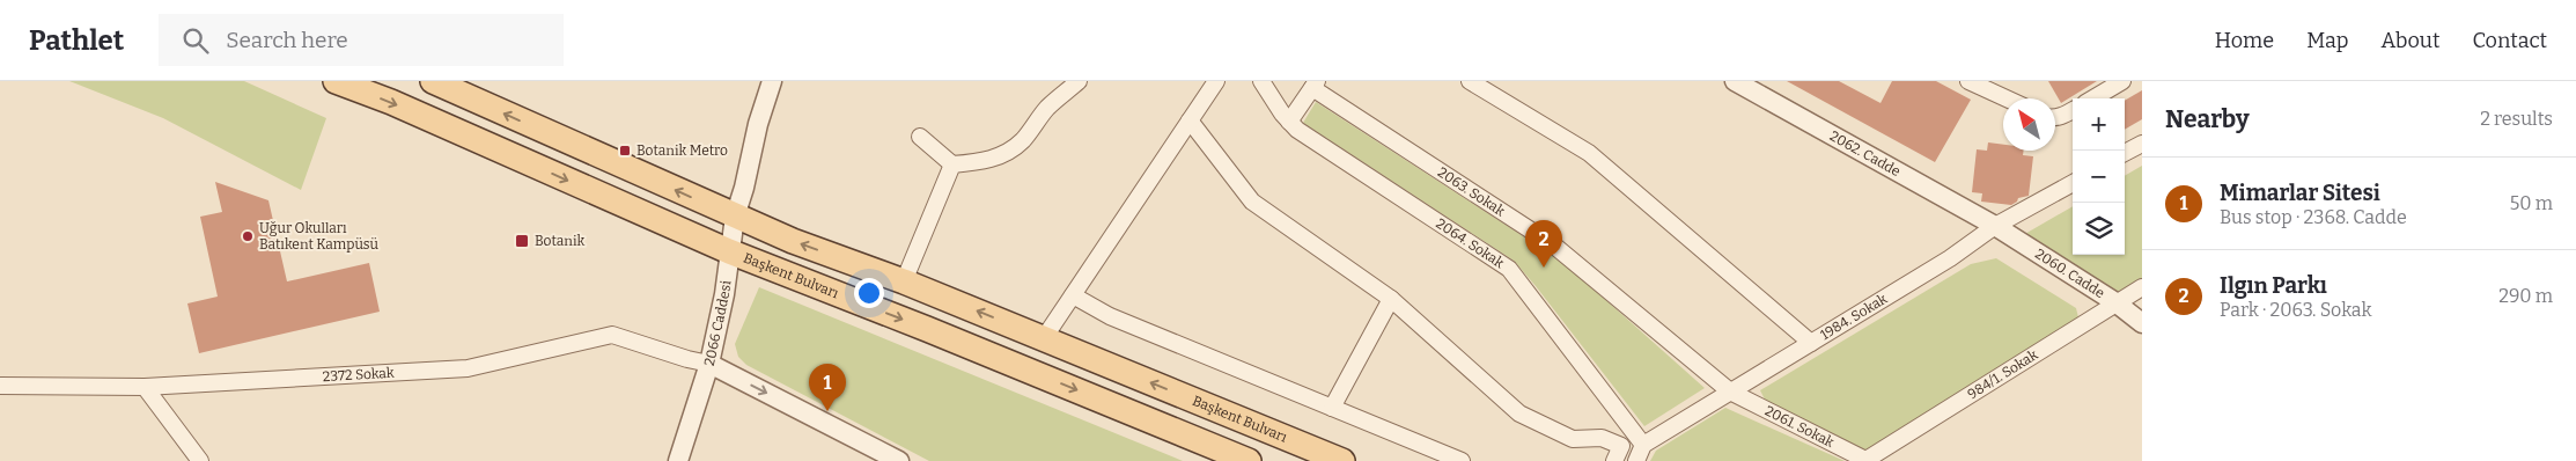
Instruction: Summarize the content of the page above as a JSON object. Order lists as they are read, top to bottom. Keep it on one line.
{"streets":{"main road":["Başkent Bulvarı"],"street":["2062. Cadde","2063. Sokak","2064. Sokak","2060. Cadde","1984. Sokak","2066 Caddesi","984/1. Sokak","2372 Sokak","2061. Sokak"]},"crossings":[["2062. Cadde","2060. Cadde"],["2062. Cadde","1984. Sokak"],["2063. Sokak","1984. Sokak"],["2063. Sokak","2061. Sokak"],["2064. Sokak","1984. Sokak"],["2060. Cadde","1984. Sokak"],["2060. Cadde","984/1. Sokak"],["Başkent Bulvarı","2066 Caddesi"],["1984. Sokak","2061. Sokak"],["2066 Caddesi","2372 Sokak"],["984/1. Sokak","2061. Sokak"]],"places":{"transit":["Botanik Metro","Botanik"],"other":["Uğur Okulları Batıkent Kampüsü"]},"north":"top left","page":{"header":"Pathlet","search":"Search here","nav":["Home","Map","About","Contact"],"heading":["Nearby","2 results"],"map_buttons":["+","−"],"list":[{"mark":"1","name":"Mimarlar Sitesi","note":"Bus stop · 2368. Cadde","value":"50 m"},{"mark":"2","name":"Ilgın Parkı","note":"Park · 2063. Sokak","value":"290 m"}],"pins":["2","1"]}}
